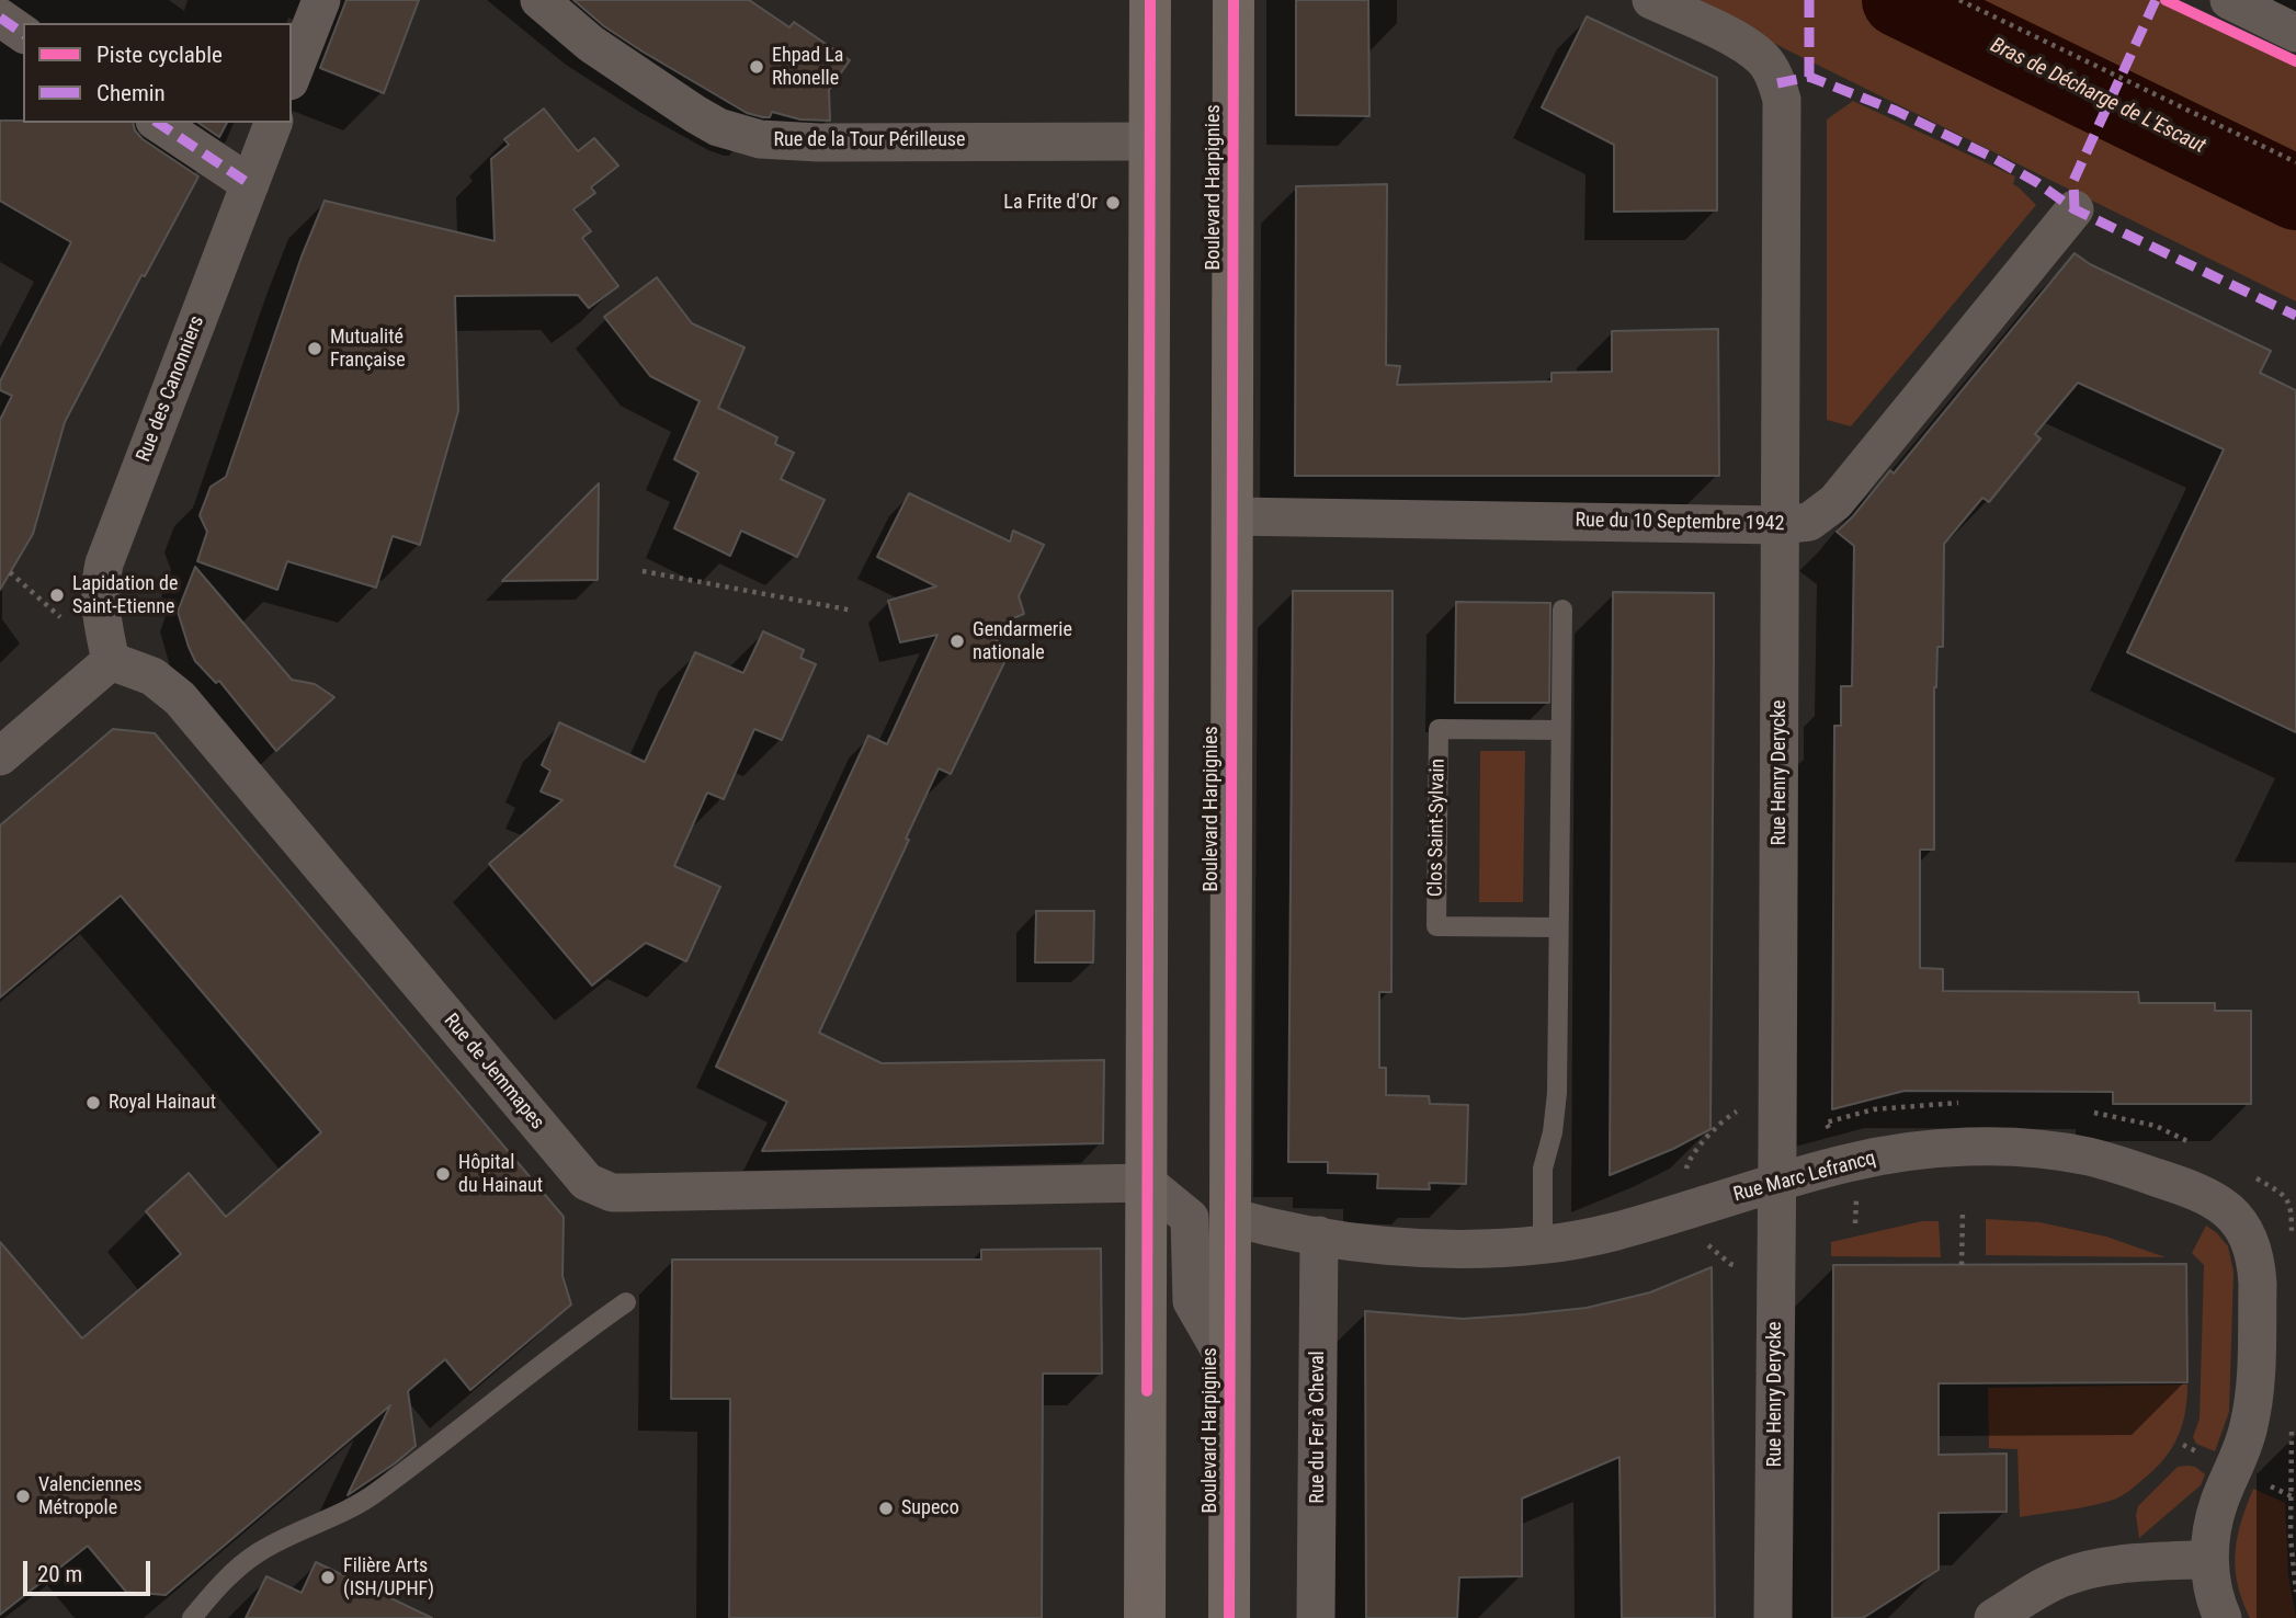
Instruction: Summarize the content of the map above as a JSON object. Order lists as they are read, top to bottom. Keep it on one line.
{"streets":{"main road":["Boulevard Harpignies"],"street":["Rue de la Tour Périlleuse","Rue des Canonniers","Rue du 10 Septembre 1942","Rue Henry Derycke","Rue de Jemmapes","Rue Marc Lefrancq","Rue du Fer à Cheval"],"lane":["Clos Saint-Sylvain"]},"crossings":[["Boulevard Harpignies","Rue du 10 Septembre 1942"],["Boulevard Harpignies","Rue de Jemmapes"],["Boulevard Harpignies","Rue Marc Lefrancq"],["Rue des Canonniers","Rue de Jemmapes"],["Rue du 10 Septembre 1942","Rue Henry Derycke"],["Rue Henry Derycke","Rue Marc Lefrancq"],["Rue Marc Lefrancq","Rue du Fer à Cheval"]],"water":["Bras de Décharge de L'Escaut"],"places":["Ehpad La Rhonelle","La Frite d'Or","Mutualité Française","Lapidation de Saint-Etienne","Gendarmerie nationale","Royal Hainaut","Hôpital du Hainaut","Valenciennes Métropole","Supeco","Filière Arts (ISH/UPHF)"],"legend":["Piste cyclable","Chemin"],"scale_bar":"20 m"}
